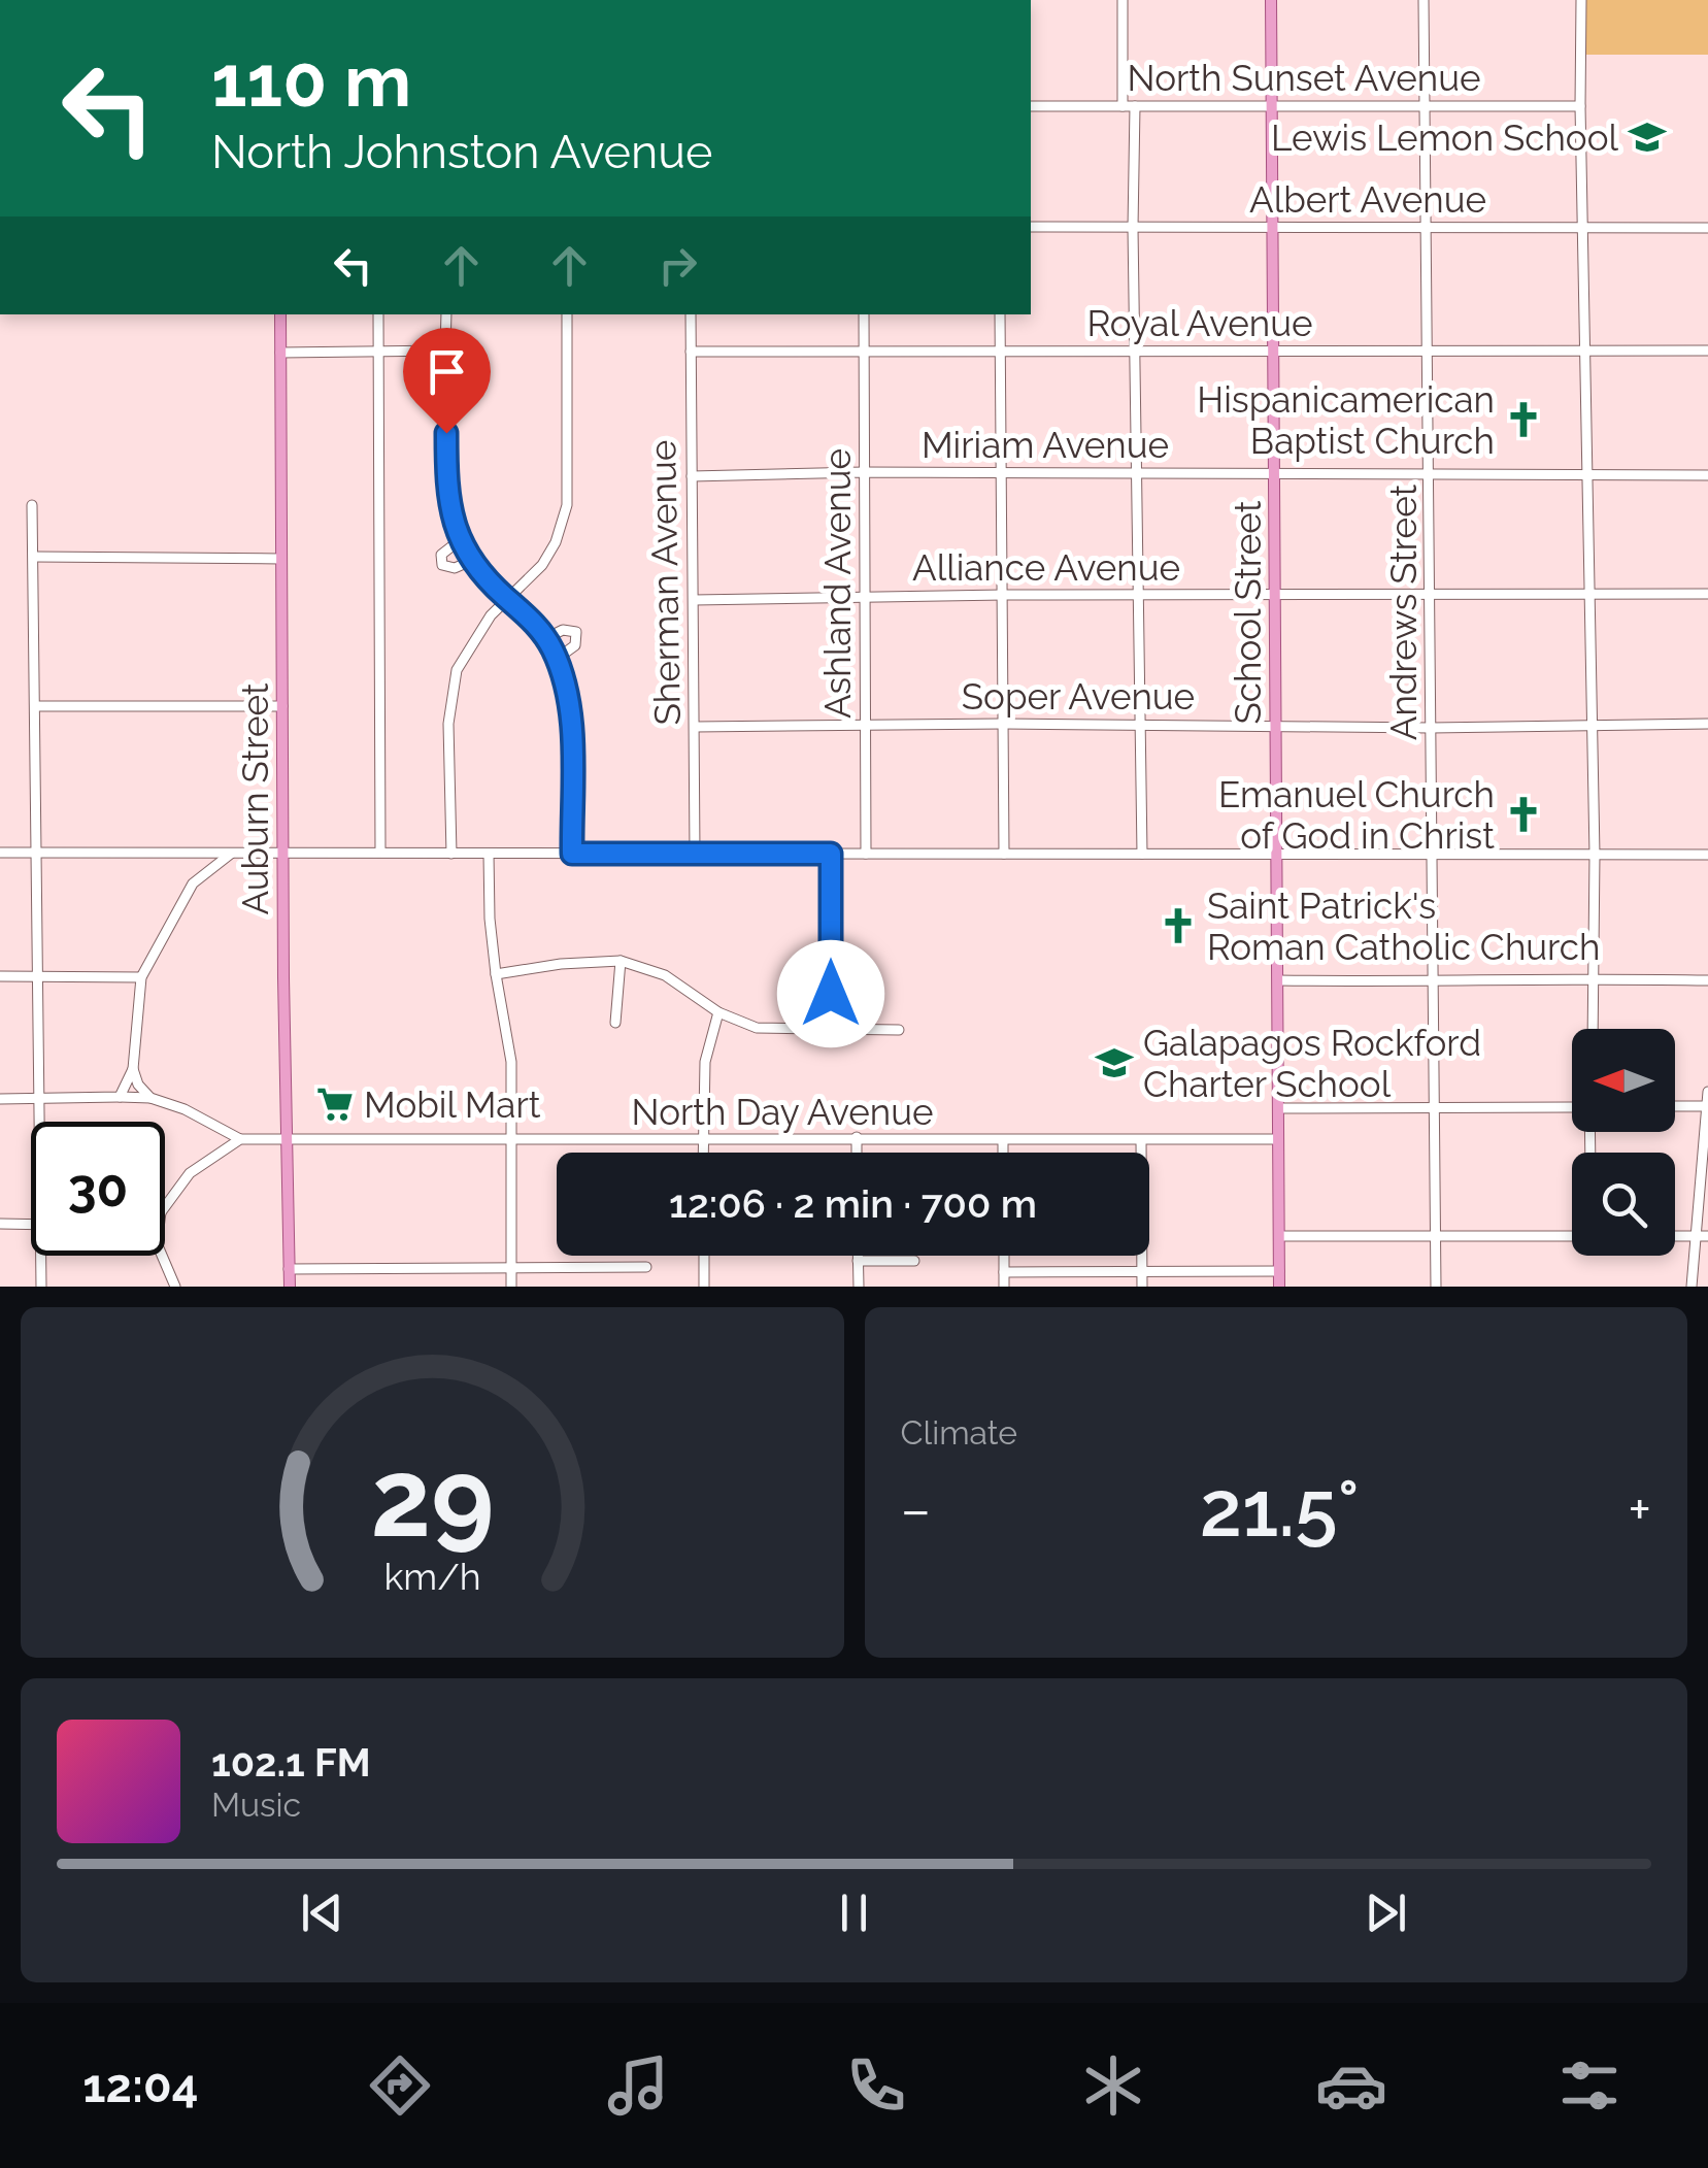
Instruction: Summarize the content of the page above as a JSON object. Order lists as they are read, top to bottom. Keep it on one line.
{"streets":{"main road":["School Street","Auburn Street"],"street":["North Sunset Avenue","Albert Avenue","Royal Avenue","Miriam Avenue","Alliance Avenue","Sherman Avenue","Ashland Avenue","Andrews Street","Soper Avenue","North Day Avenue"]},"crossings":[["North Sunset Avenue","School Street"],["North Sunset Avenue","Andrews Street"],["Albert Avenue","School Street"],["Albert Avenue","Andrews Street"],["Royal Avenue","Sherman Avenue"],["Royal Avenue","Ashland Avenue"],["Royal Avenue","School Street"],["Royal Avenue","Andrews Street"],["Miriam Avenue","Sherman Avenue"],["Miriam Avenue","Ashland Avenue"],["Miriam Avenue","School Street"],["Miriam Avenue","Andrews Street"],["Alliance Avenue","Sherman Avenue"],["Alliance Avenue","Ashland Avenue"],["Alliance Avenue","School Street"],["Alliance Avenue","Andrews Street"],["Sherman Avenue","Soper Avenue"],["Ashland Avenue","Soper Avenue"],["School Street","Soper Avenue"],["School Street","North Day Avenue"],["Andrews Street","Soper Avenue"],["Auburn Street","North Day Avenue"]],"places":{"school or university":["Lewis Lemon School","Galapagos Rockford Charter School"],"church":["Hispanicamerican Baptist Church","Emanuel Church of God in Christ","Saint Patrick's Roman Catholic Church"],"supermarket":["Mobil Mart"]},"north":"left","page":{"turn":["110 m","North Johnston Avenue"],"limit":"30","trip":"12:06 · 2 min · 700 m","tile":"Climate","heat":["−","21.5°","+"],"song":["102.1 FM","Music"],"tabs":"12:04","gauge":["29","km/h"]}}
